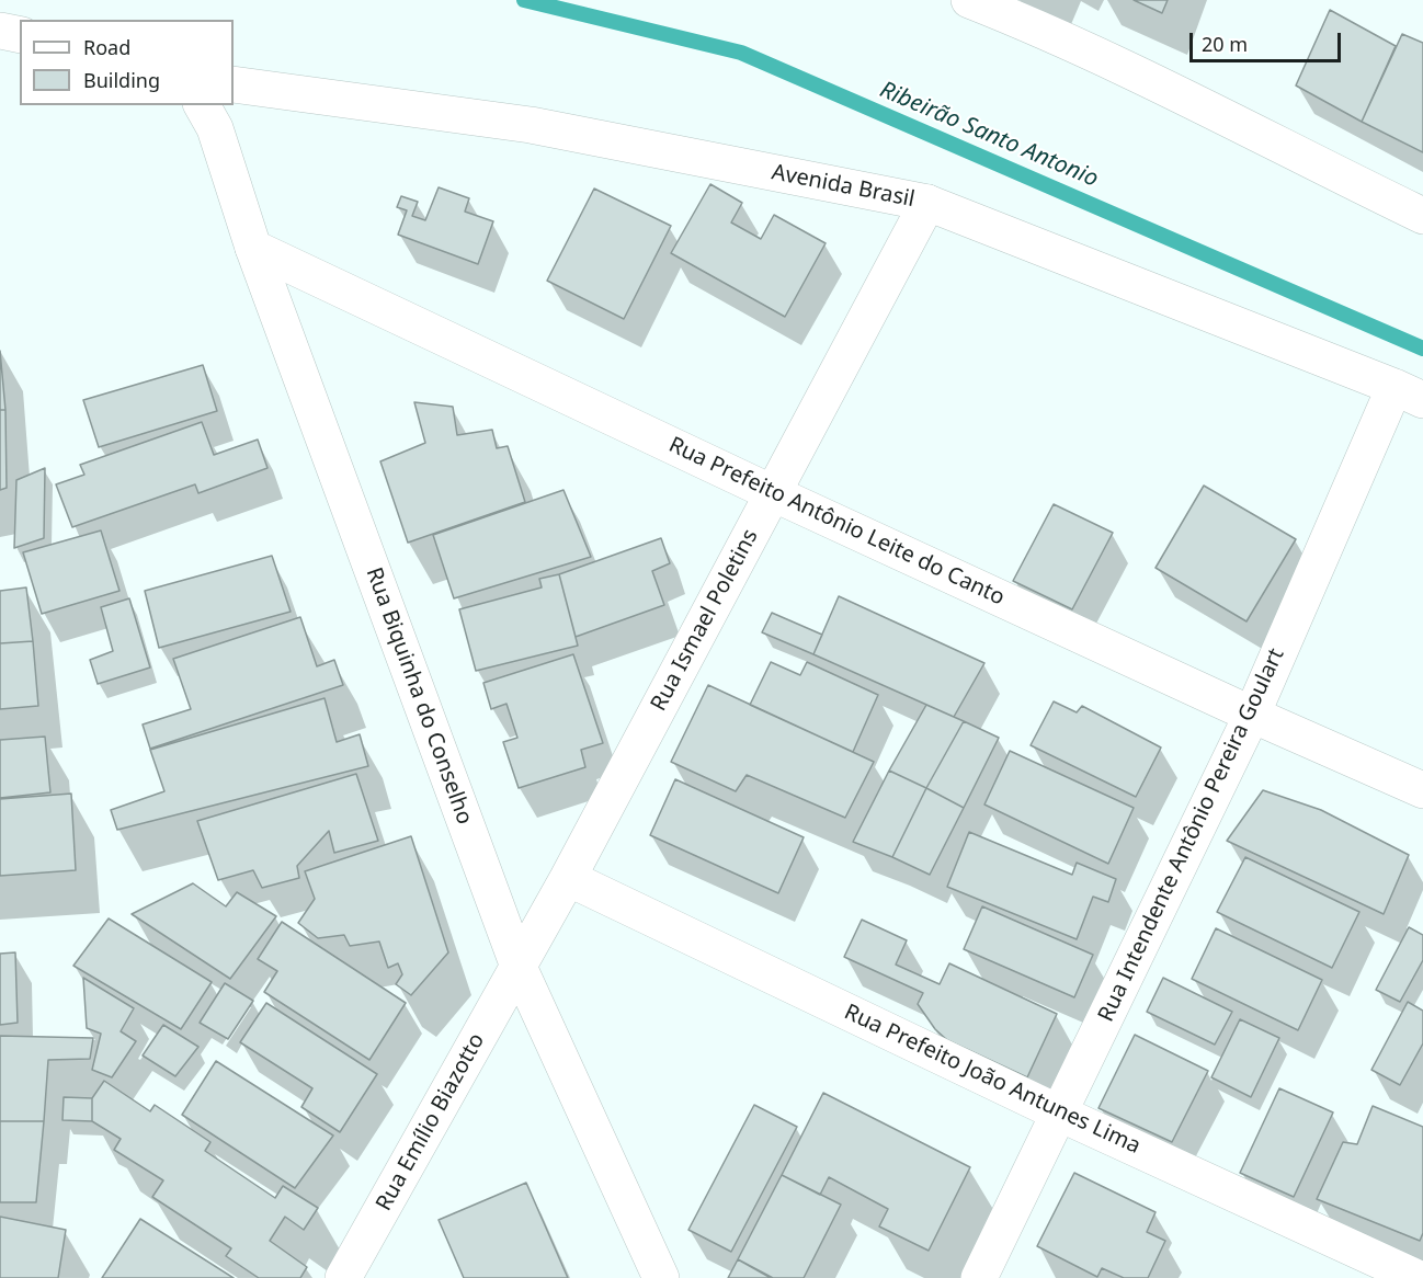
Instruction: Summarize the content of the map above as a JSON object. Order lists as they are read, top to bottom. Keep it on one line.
{"streets":{"street":["Avenida Brasil","Rua Prefeito Antônio Leite do Canto","Rua Ismael Poletins","Rua Biquinha do Conselho","Rua Intendente Antônio Pereira Goulart","Rua Prefeito João Antunes Lima","Rua Emílio Biazotto"]},"crossings":[["Avenida Brasil","Rua Ismael Poletins"],["Avenida Brasil","Rua Intendente Antônio Pereira Goulart"],["Rua Prefeito Antônio Leite do Canto","Rua Ismael Poletins"],["Rua Prefeito Antônio Leite do Canto","Rua Biquinha do Conselho"],["Rua Prefeito Antônio Leite do Canto","Rua Intendente Antônio Pereira Goulart"],["Rua Ismael Poletins","Rua Biquinha do Conselho"],["Rua Ismael Poletins","Rua Prefeito João Antunes Lima"],["Rua Ismael Poletins","Rua Emílio Biazotto"],["Rua Biquinha do Conselho","Rua Emílio Biazotto"],["Rua Intendente Antônio Pereira Goulart","Rua Prefeito João Antunes Lima"]],"water":["Ribeirão Santo Antonio"],"legend":["Road","Building"],"scale_bar":"20 m"}
